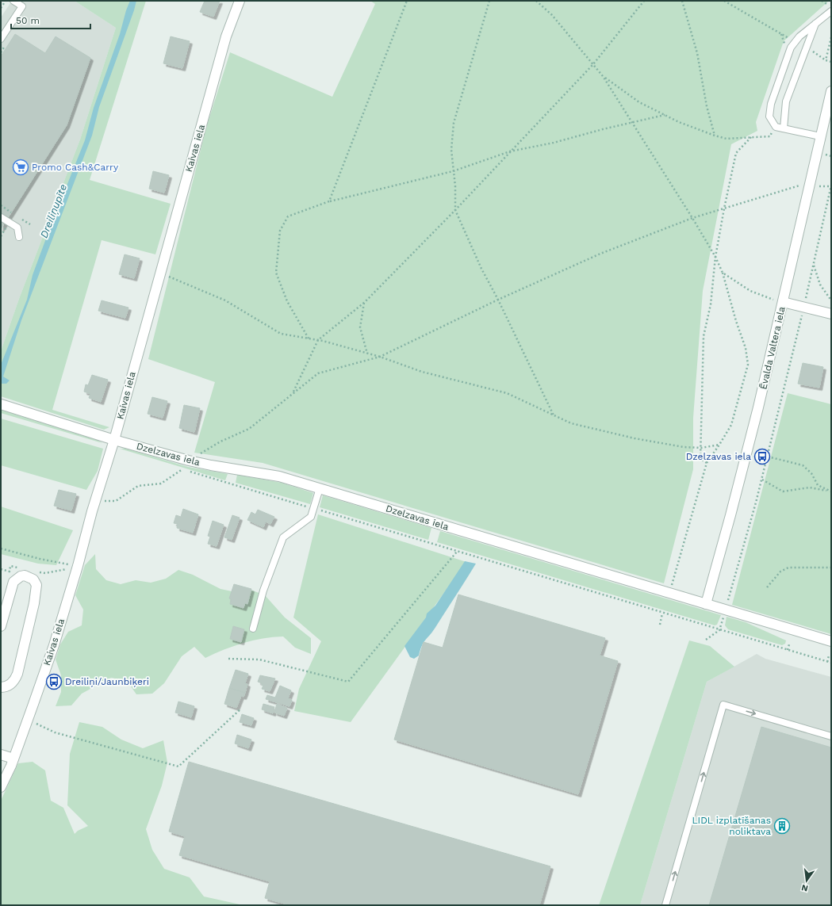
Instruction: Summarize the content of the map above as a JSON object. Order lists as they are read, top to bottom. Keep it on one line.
{"streets":{"street":["Kaivas iela","Ēvalda Valtera iela","Dzelzavas iela"]},"crossings":[["Kaivas iela","Dzelzavas iela"],["Ēvalda Valtera iela","Dzelzavas iela"]],"water":["Dreiliņupīte"],"places":{"supermarket":["Promo Cash&Carry"],"bus stop":["Dzelzavas iela","Dreiliņi/Jaunbiķeri"],"building":["LIDL izplatīšanas noliktava"]},"scale_bar":"50 m","north":"bottom"}
